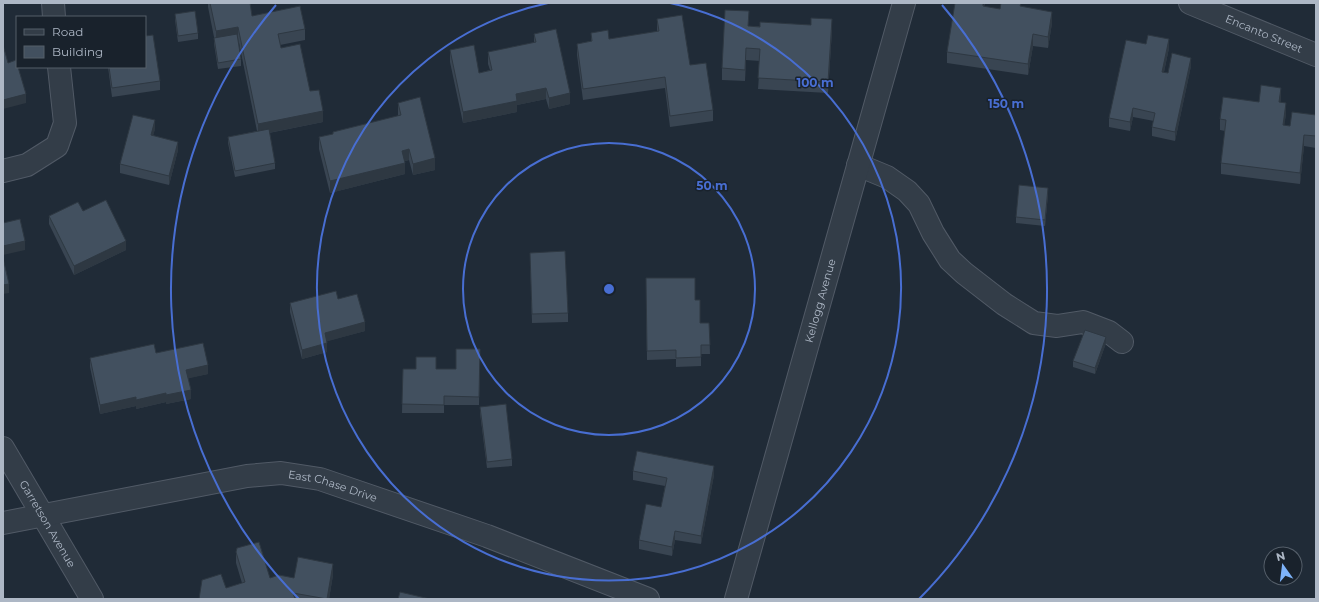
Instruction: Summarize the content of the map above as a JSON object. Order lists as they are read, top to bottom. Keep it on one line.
{"streets":{"street":["Encanto Street","Kellogg Avenue","East Chase Drive","Garretson Avenue"]},"crossings":[["East Chase Drive","Garretson Avenue"]],"legend":["Road","Building"],"north":"top","rings":["100 m","150 m","50 m"]}
